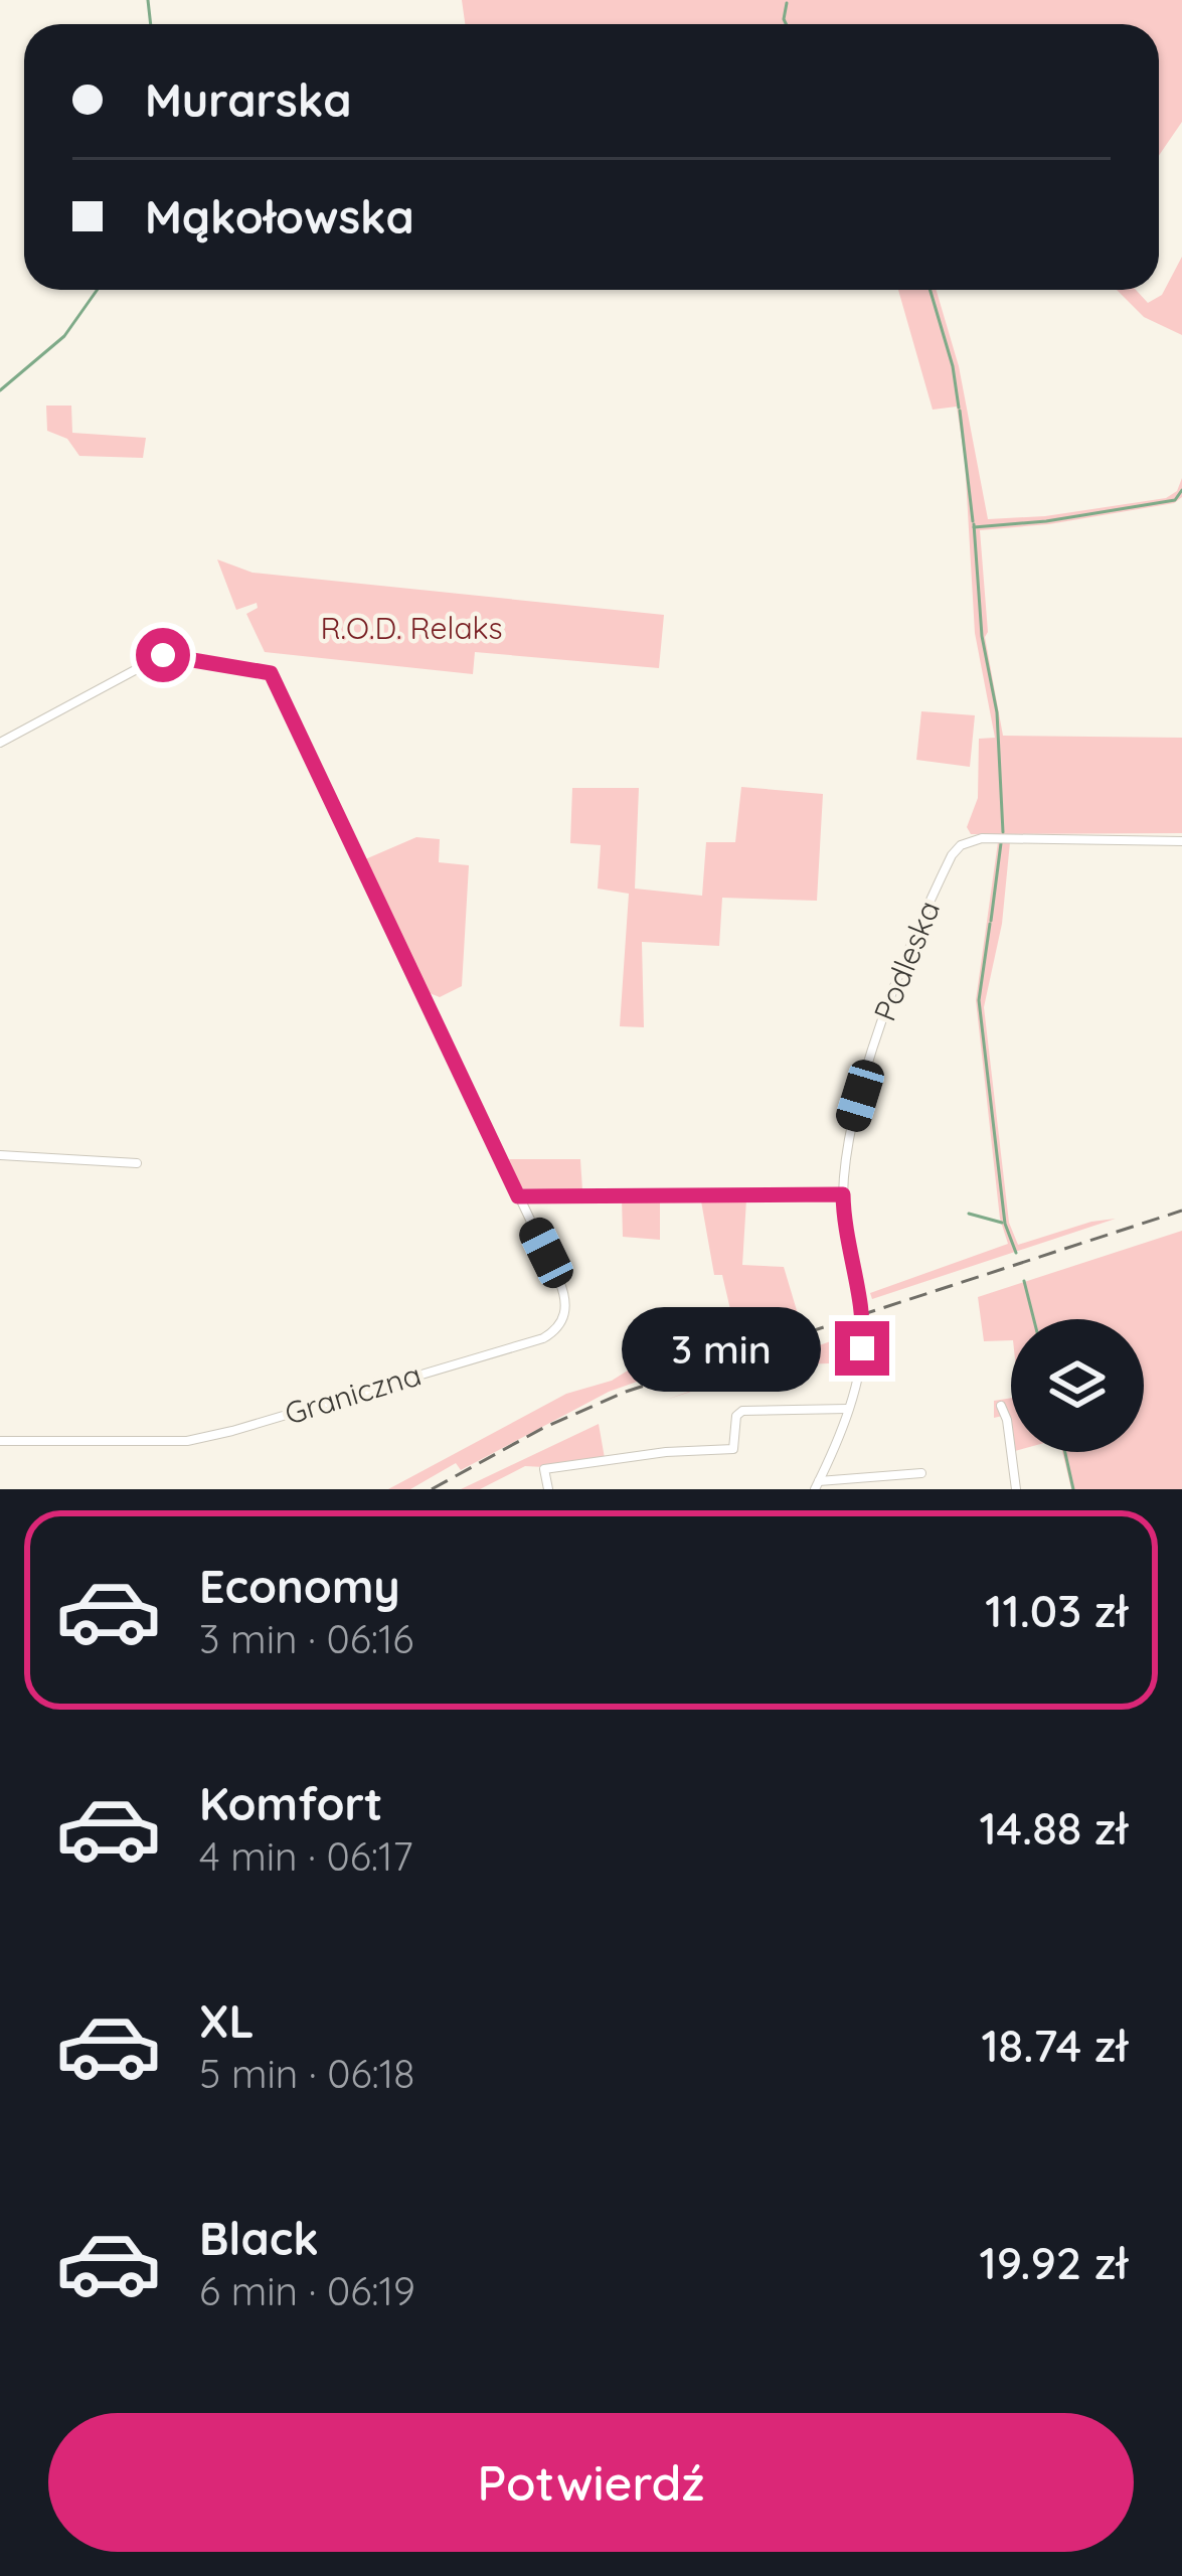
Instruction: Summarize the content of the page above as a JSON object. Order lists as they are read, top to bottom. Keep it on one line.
{"streets":{"street":["Podleska","Graniczna"]},"parks":["R.O.D. Relaks"],"page":{"banner":["Murarska","Mąkołowska"],"bubble":"3 min","list":[{"name":"Economy","note":"3 min · 06:16","value":"11.03 zł"},{"name":"Komfort","note":"4 min · 06:17","value":"14.88 zł"},{"name":"XL","note":"5 min · 06:18","value":"18.74 zł"},{"name":"Black","note":"6 min · 06:19","value":"19.92 zł"}],"buttons":"Potwierdź"}}
